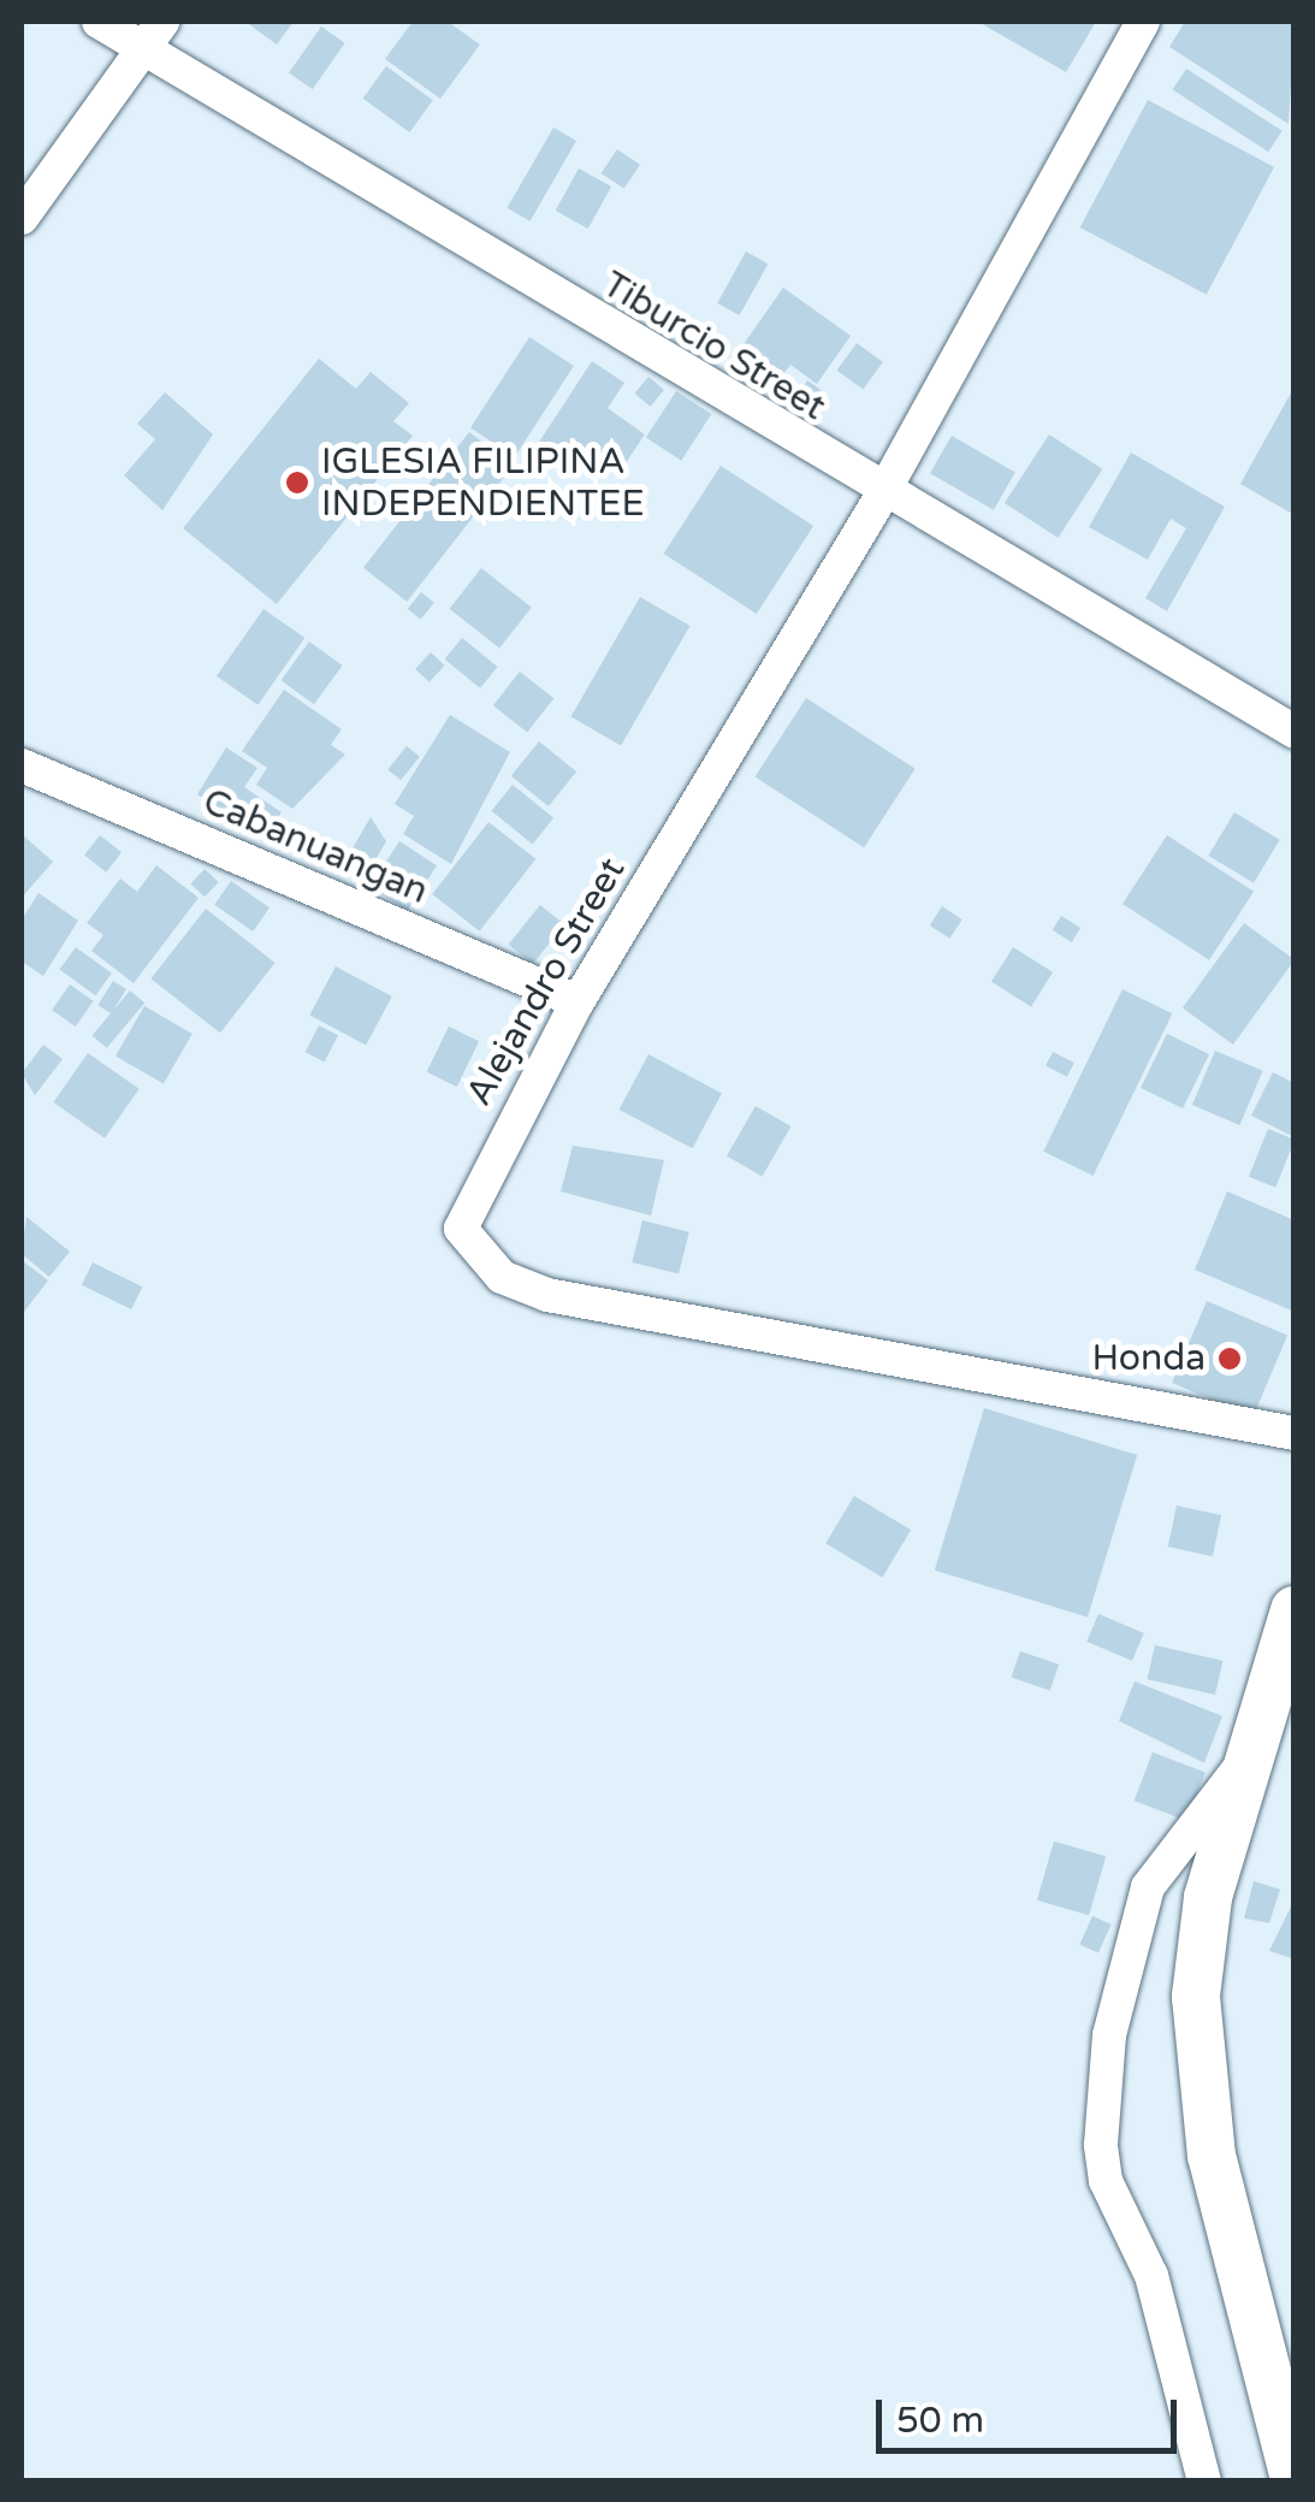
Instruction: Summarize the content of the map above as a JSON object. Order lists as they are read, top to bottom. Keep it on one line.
{"streets":{"street":["Tiburcio Street","Cabanuangan","Alejandro Street"]},"crossings":[["Tiburcio Street","Alejandro Street"],["Cabanuangan","Alejandro Street"]],"places":["IGLESIA FILIPINA INDEPENDIENTEE","Honda"],"scale_bar":"50 m"}
